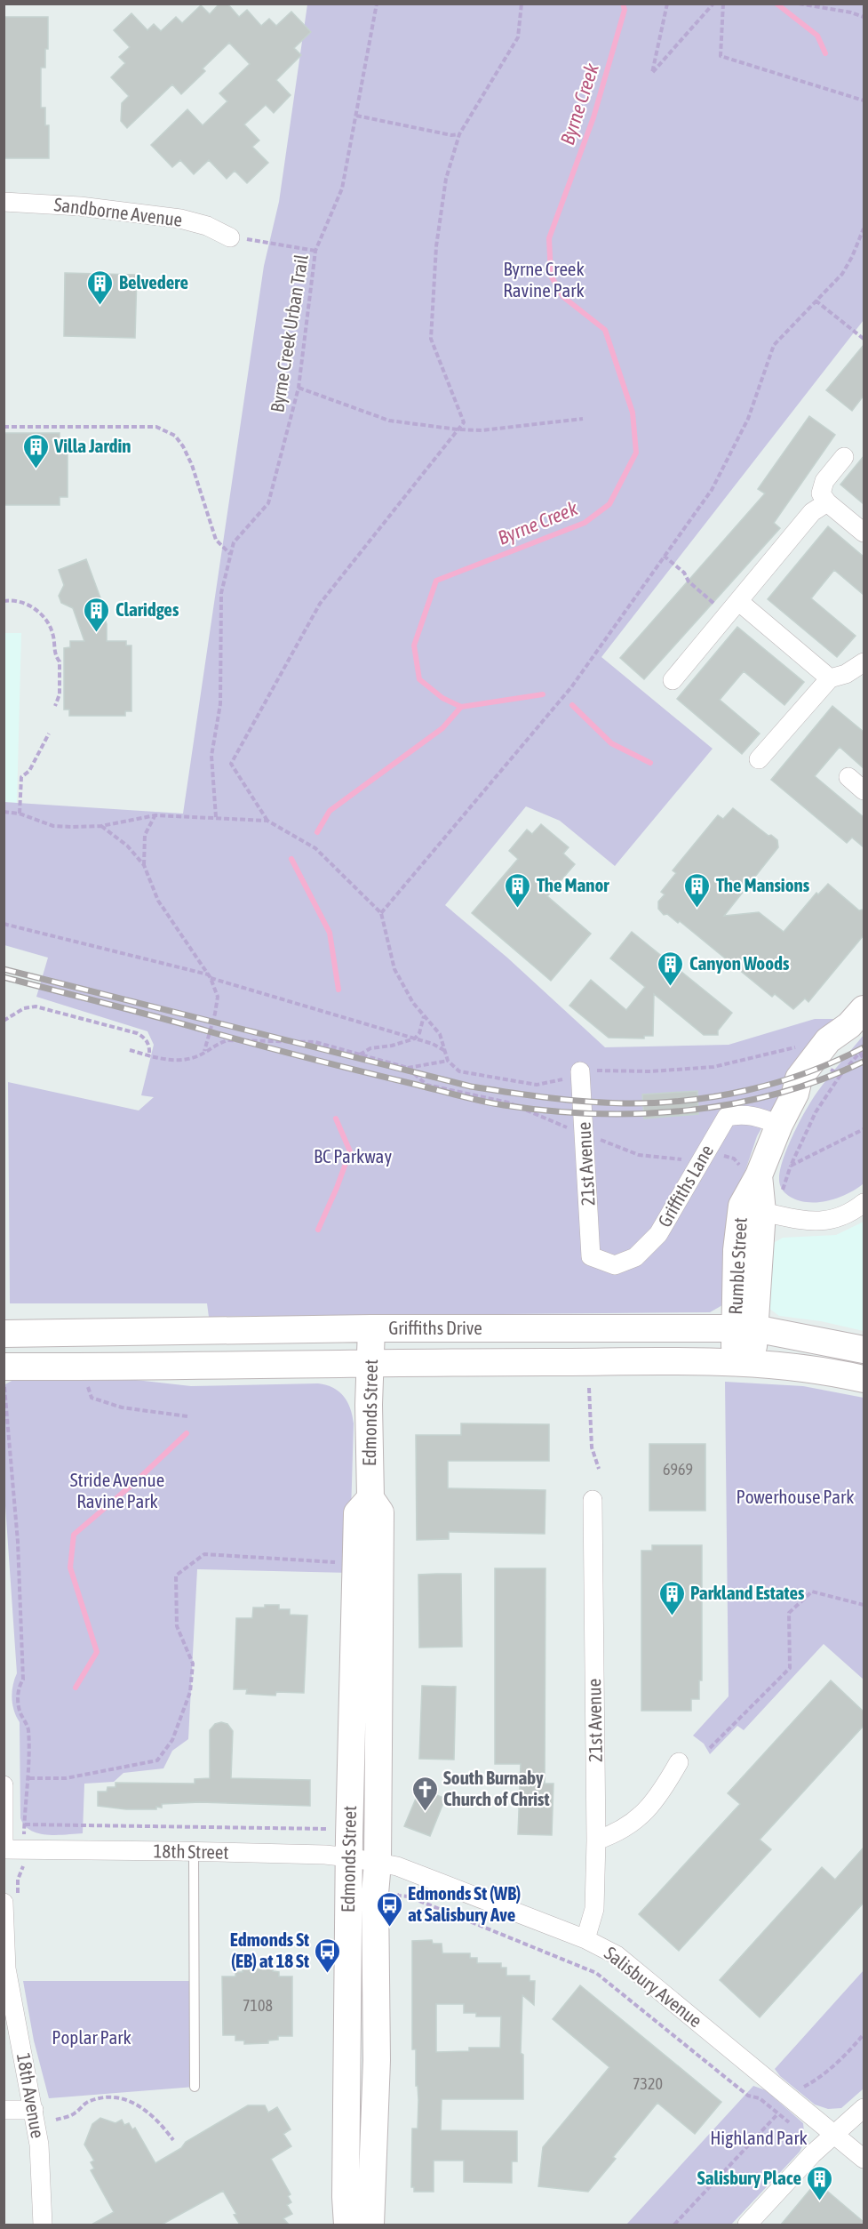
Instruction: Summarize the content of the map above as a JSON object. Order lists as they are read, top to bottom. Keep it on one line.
{"streets":{"street":["Sandborne Avenue","21st Avenue","Griffiths Lane","Rumble Street","Griffiths Drive","Edmonds Street","18th Street","Salisbury Avenue","18th Avenue"],"path":["Byrne Creek Urban Trail"]},"crossings":[["21st Avenue","Griffiths Lane"],["21st Avenue","Salisbury Avenue"],["Griffiths Lane","Rumble Street"],["Rumble Street","Griffiths Drive"],["Griffiths Drive","Edmonds Street"],["Edmonds Street","18th Street"],["Edmonds Street","Salisbury Avenue"],["18th Street","Salisbury Avenue"]],"water":["Byrne Creek"],"parks":["Byrne Creek Ravine Park","BC Parkway","Stride Avenue Ravine Park","Powerhouse Park","Poplar Park","Highland Park"],"places":{"building":["Belvedere","Villa Jardin","Claridges","The Manor","The Mansions","Canyon Woods","Parkland Estates","Salisbury Place"],"church":["South Burnaby Church of Christ"],"bus stop":["Edmonds St (WB) at Salisbury Ave","Edmonds St (EB) at 18 St"]},"house_numbers":["6969","7108","7320"]}
